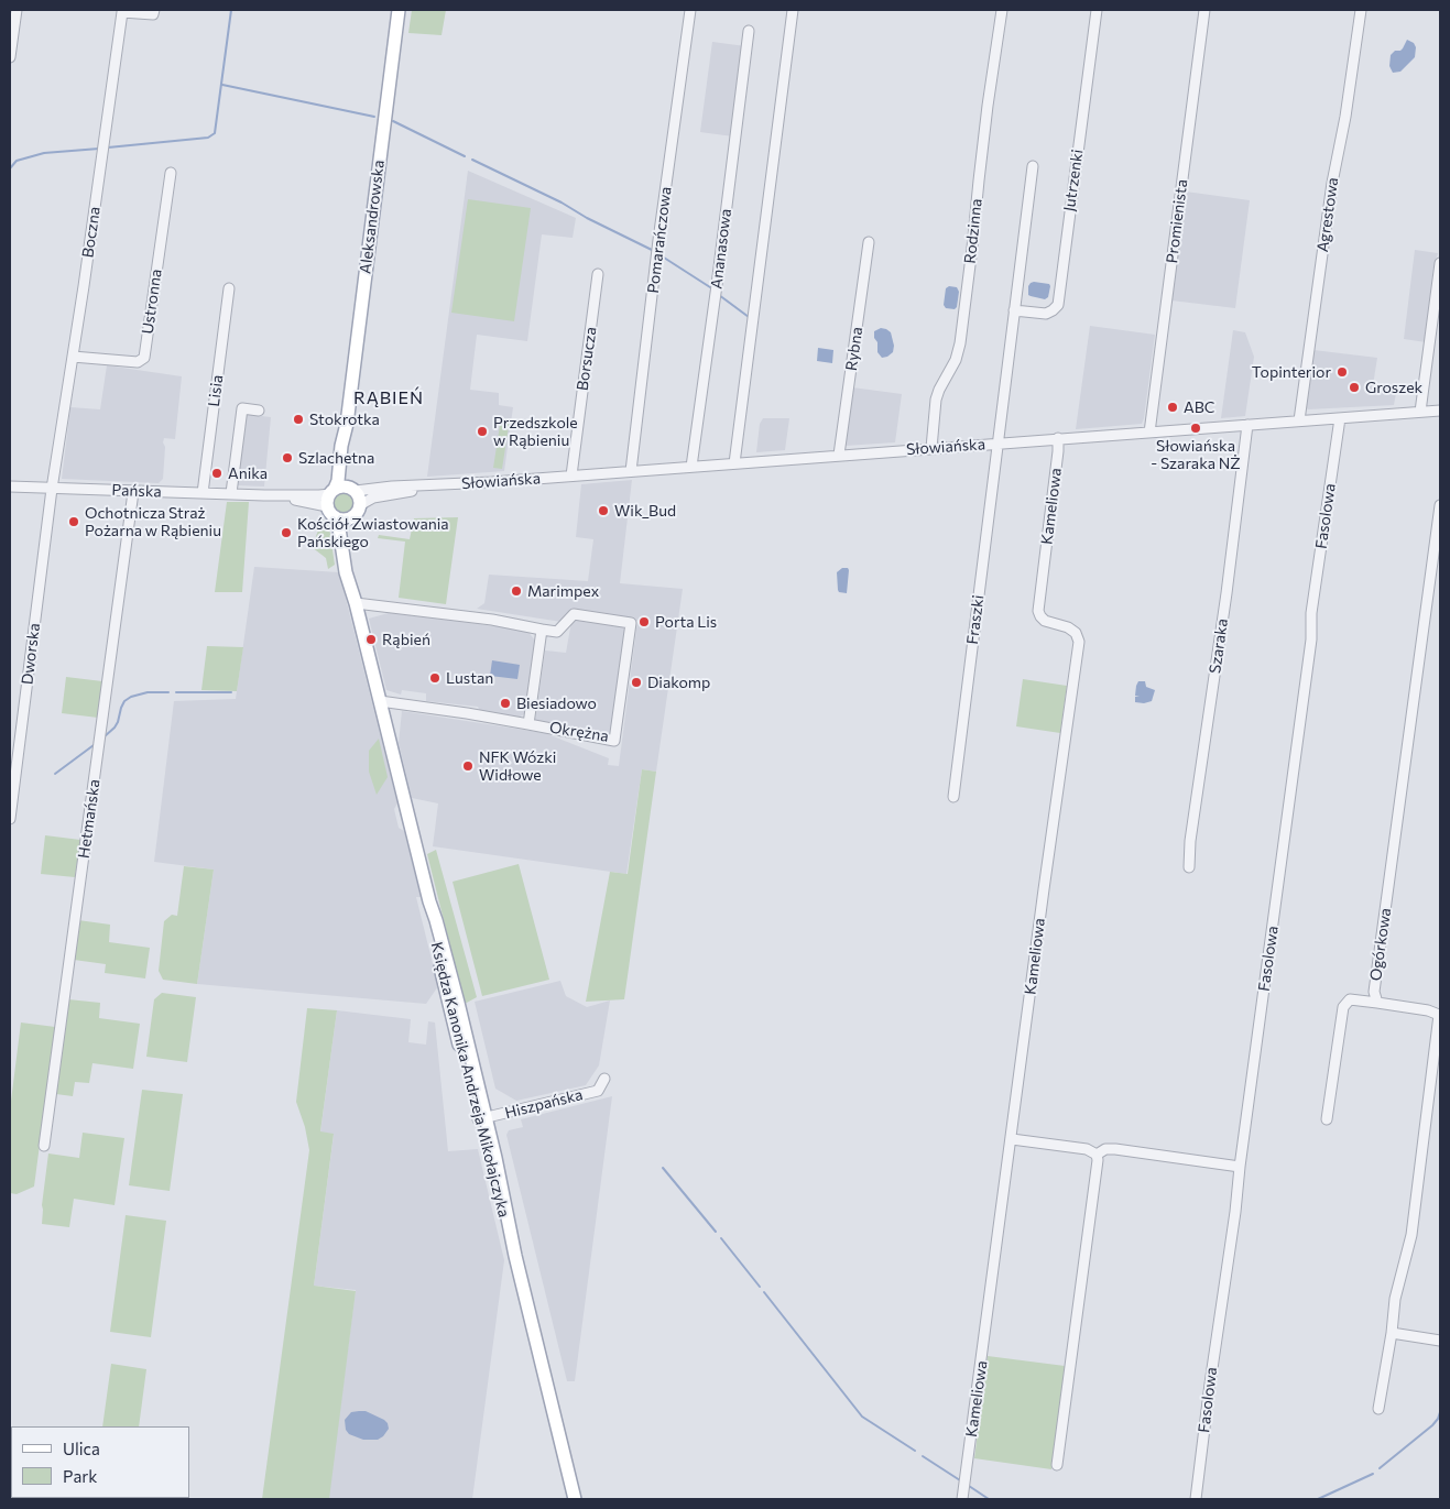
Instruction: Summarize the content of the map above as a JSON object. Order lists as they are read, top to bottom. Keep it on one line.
{"streets":{"main road":["Aleksandrowska","Księdza Kanonika Andrzeja Mikołajczyka"],"street":["Jutrzenki","Agrestowa","Promienista","Rodzinna","Boczna","Pomarańczowa","Ananasowa","Ustronna","Rybna","Borsucza","Lisia","Słowiańska","Pańska","Kameliowa","Fasolowa","Fraszki","Szaraka","Dworska","Okrężna","Hetmańska","Ogórkowa","Hiszpańska"]},"crossings":[["Agrestowa","Słowiańska"],["Aleksandrowska","Słowiańska"],["Aleksandrowska","Pańska"],["Aleksandrowska","Księdza Kanonika Andrzeja Mikołajczyka"],["Promienista","Słowiańska"],["Rodzinna","Słowiańska"],["Boczna","Ustronna"],["Boczna","Pańska"],["Boczna","Dworska"],["Pomarańczowa","Słowiańska"],["Ananasowa","Słowiańska"],["Rybna","Słowiańska"],["Borsucza","Słowiańska"],["Lisia","Pańska"],["Słowiańska","Pańska"],["Słowiańska","Kameliowa"],["Słowiańska","Fasolowa"],["Słowiańska","Fraszki"],["Słowiańska","Szaraka"],["Słowiańska","Księdza Kanonika Andrzeja Mikołajczyka"],["Pańska","Dworska"],["Pańska","Hetmańska"],["Pańska","Księdza Kanonika Andrzeja Mikołajczyka"],["Okrężna","Księdza Kanonika Andrzeja Mikołajczyka"],["Księdza Kanonika Andrzeja Mikołajczyka","Hiszpańska"]],"districts":["RĄBIEŃ"],"places":["Topinterior","Groszek","ABC","Stokrotka","Słowiańska - Szaraka NŻ","Przedszkole w Rąbieniu","Szlachetna","Anika","Wik_Bud","Ochotnicza Straż Pożarna w Rąbieniu","Kościół Zwiastowania Pańskiego","Marimpex","Porta Lis","Rąbień","Lustan","Diakomp","Biesiadowo","NFK Wózki Widłowe"],"legend":["Ulica","Park"]}
